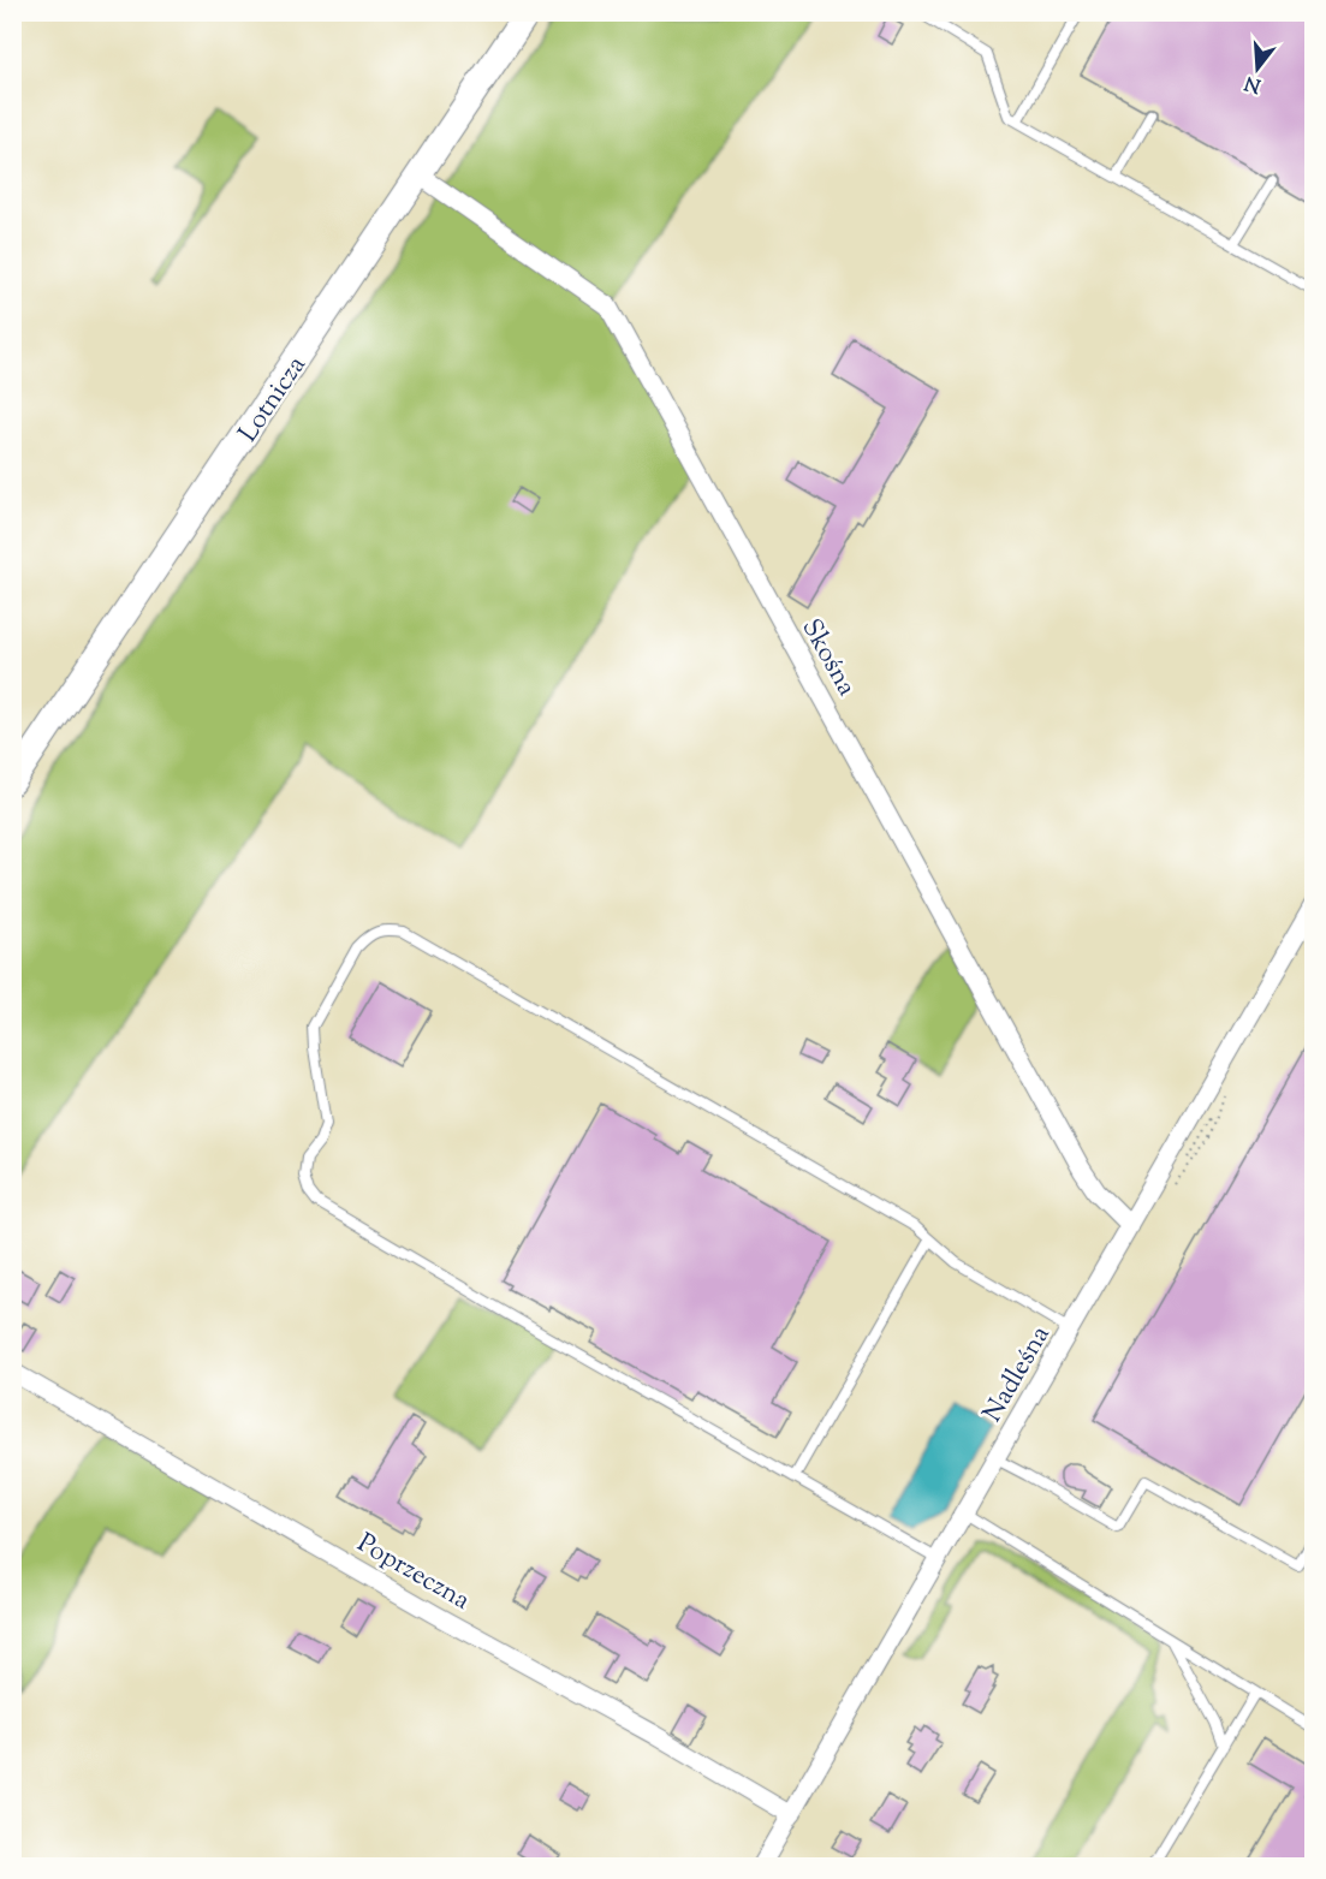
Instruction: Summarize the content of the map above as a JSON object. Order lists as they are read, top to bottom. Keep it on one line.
{"streets":{"main road":["Lotnicza"],"street":["Skośna","Nadleśna","Poprzeczna"]},"crossings":[["Lotnicza","Skośna"],["Skośna","Nadleśna"],["Nadleśna","Poprzeczna"]],"north":"bottom"}
